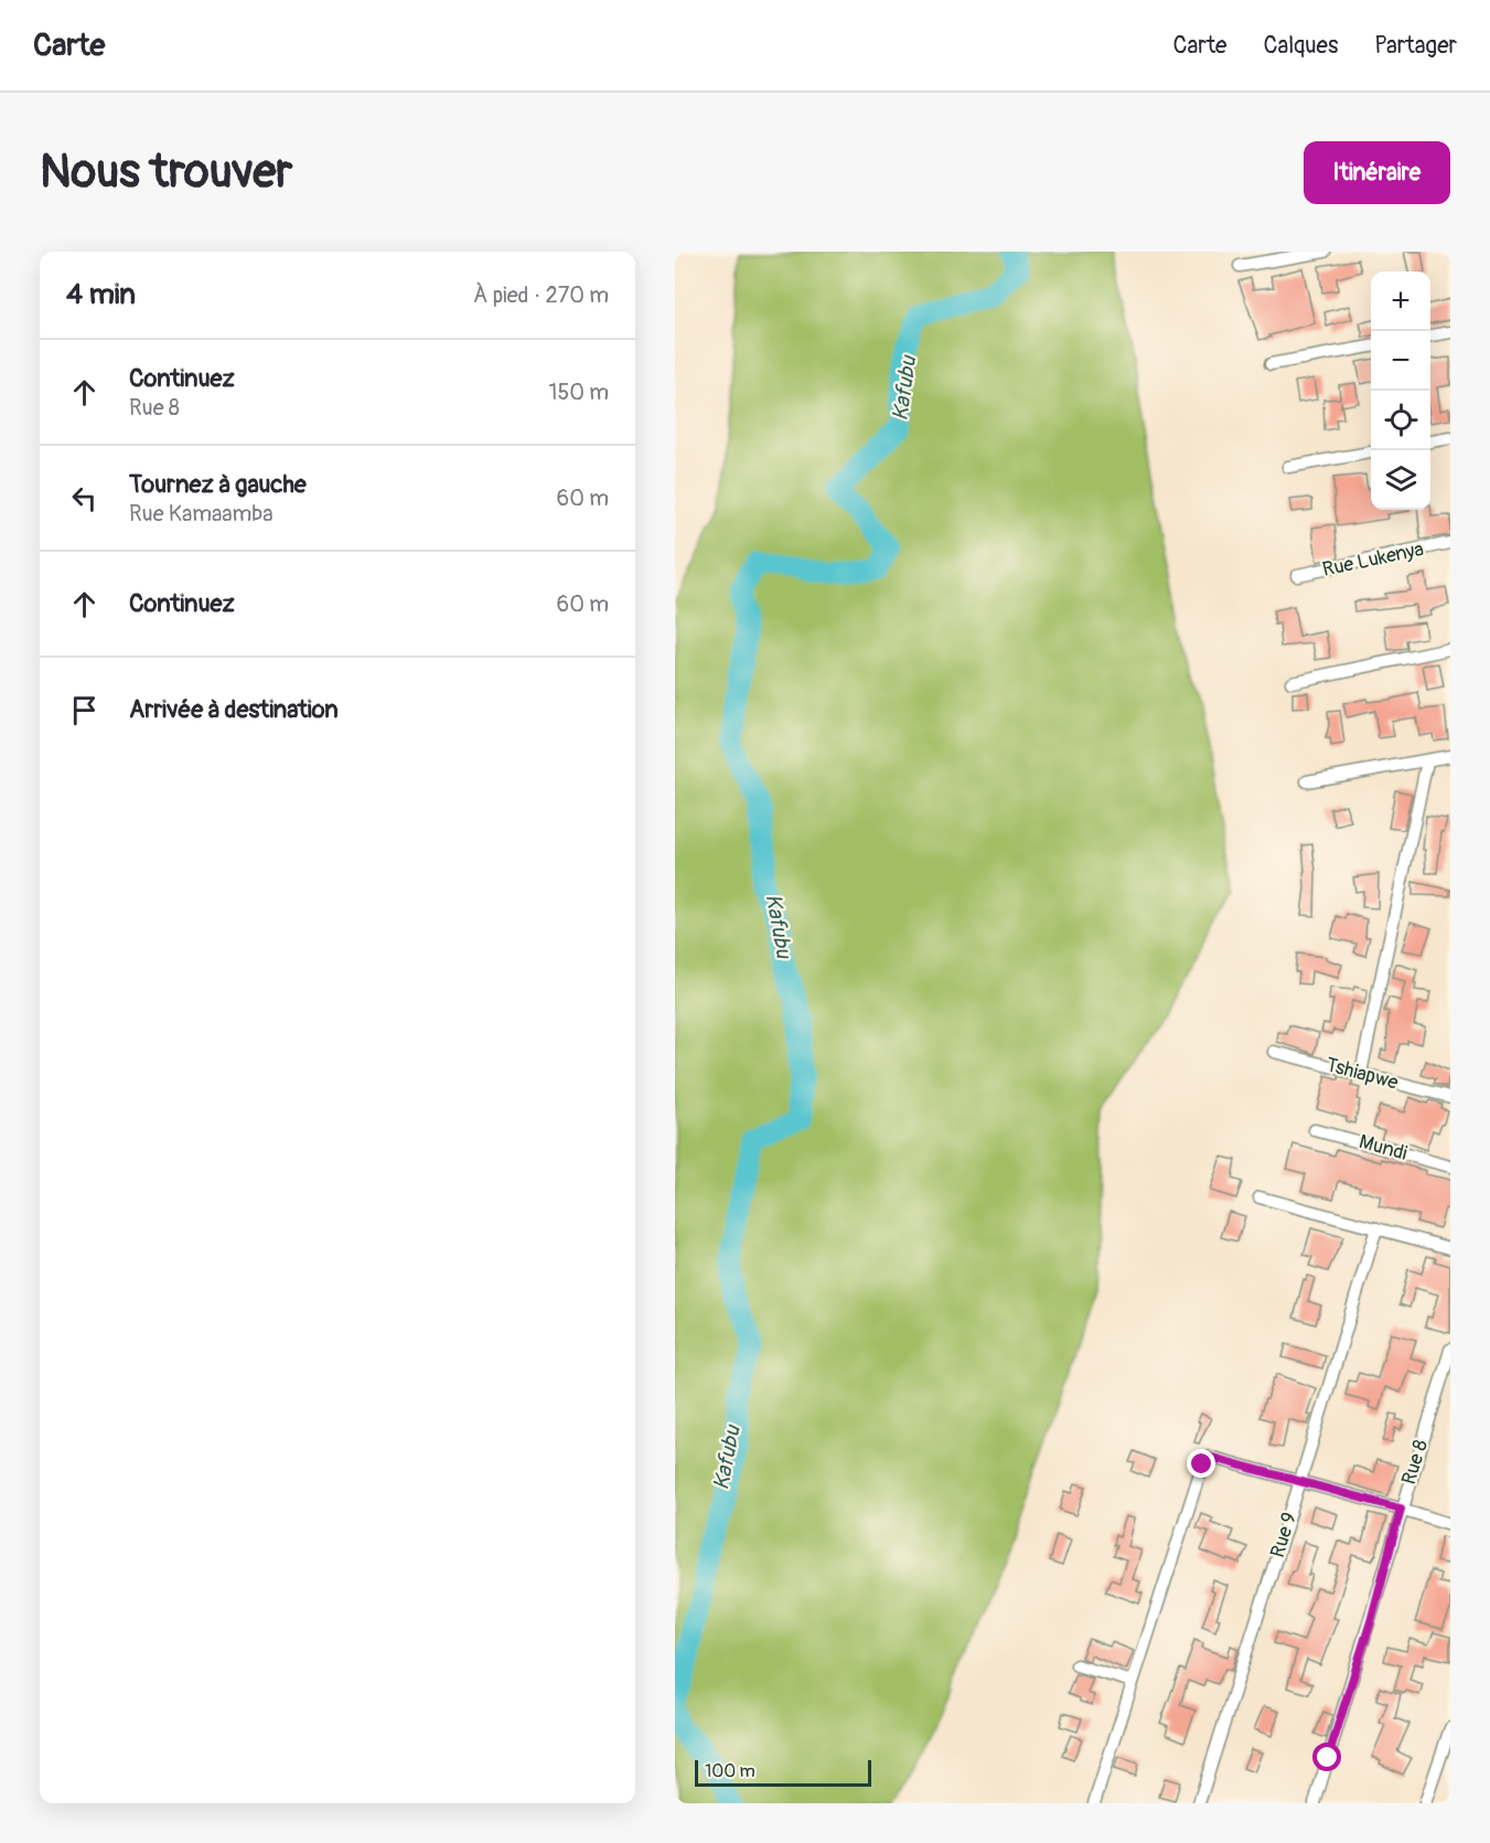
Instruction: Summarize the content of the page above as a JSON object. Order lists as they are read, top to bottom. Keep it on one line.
{"streets":{"street":["Rue Lukenya","Tshiapwe","Mundi","Rue 8","Rue 9"]},"water":["Kafubu"],"scale_bar":"100 m","page":{"header":"Carte","nav":["Carte","Calques","Partager"],"buttons":"Itinéraire","title":"Nous trouver","heading":["4 min","À pied · 270 m"],"map_buttons":["+","−"],"list":[["Continuez","Rue 8","150 m"],["Tournez à gauche","Rue Kamaamba","60 m"],["Continuez","60 m"],"Arrivée à destination"],"scale":"100 m"}}
